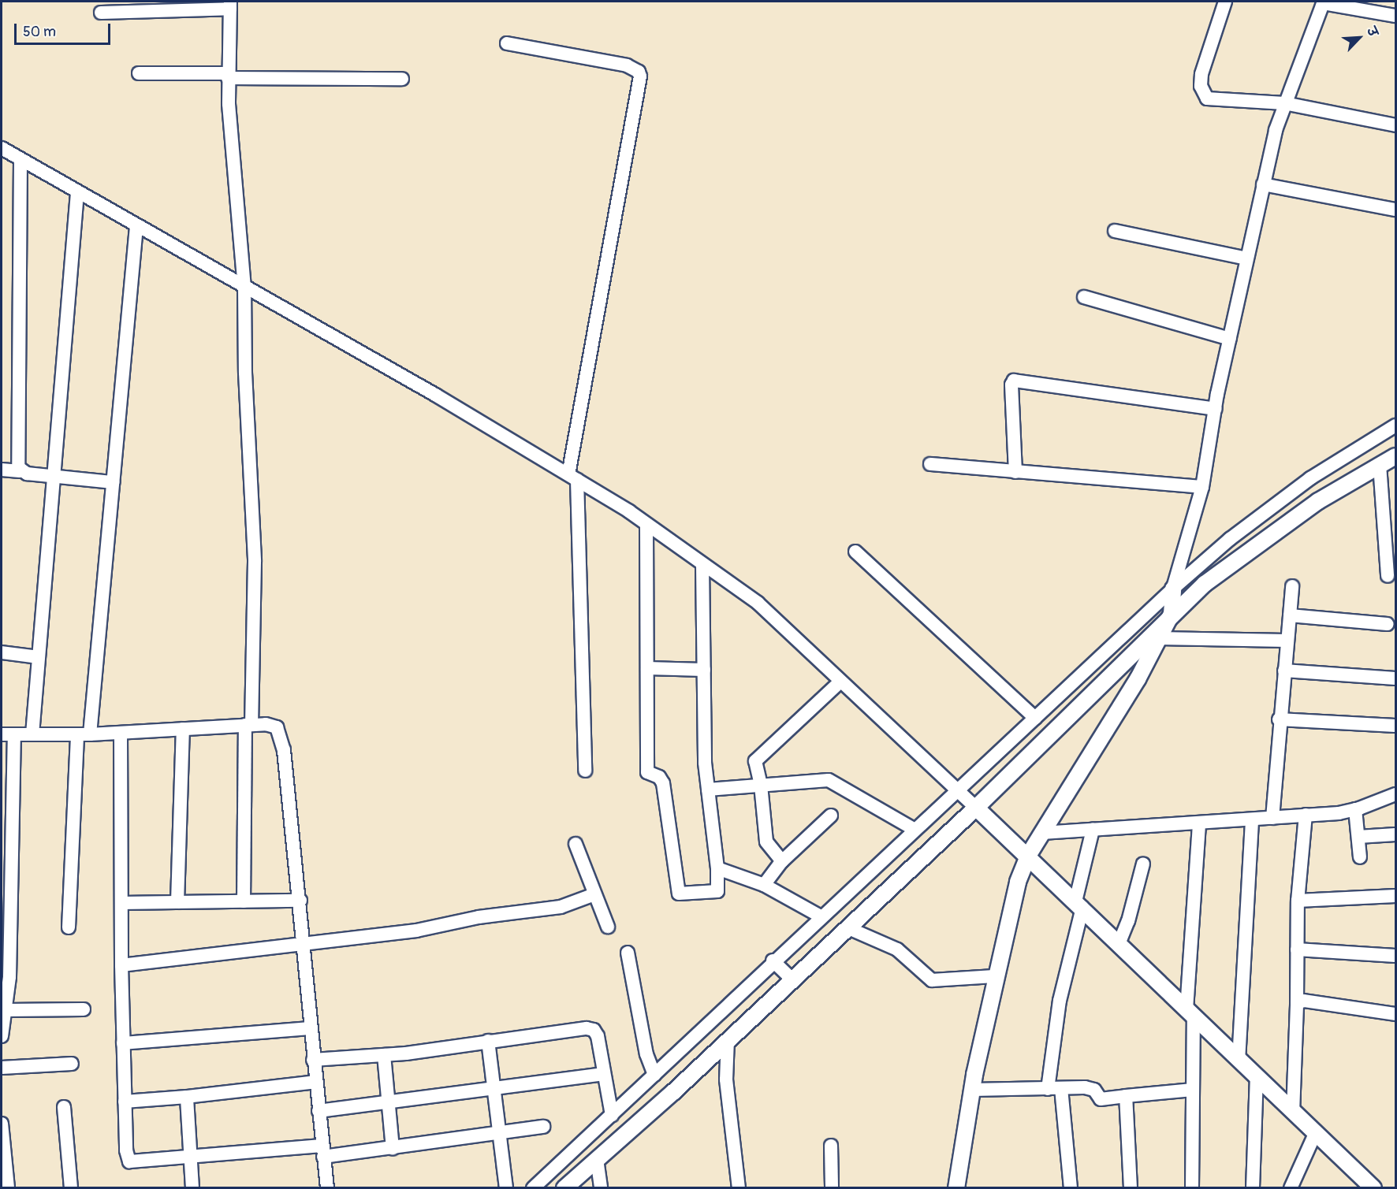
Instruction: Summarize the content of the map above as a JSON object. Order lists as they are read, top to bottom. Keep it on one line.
{"scale_bar":"50 m","north":"top right"}
